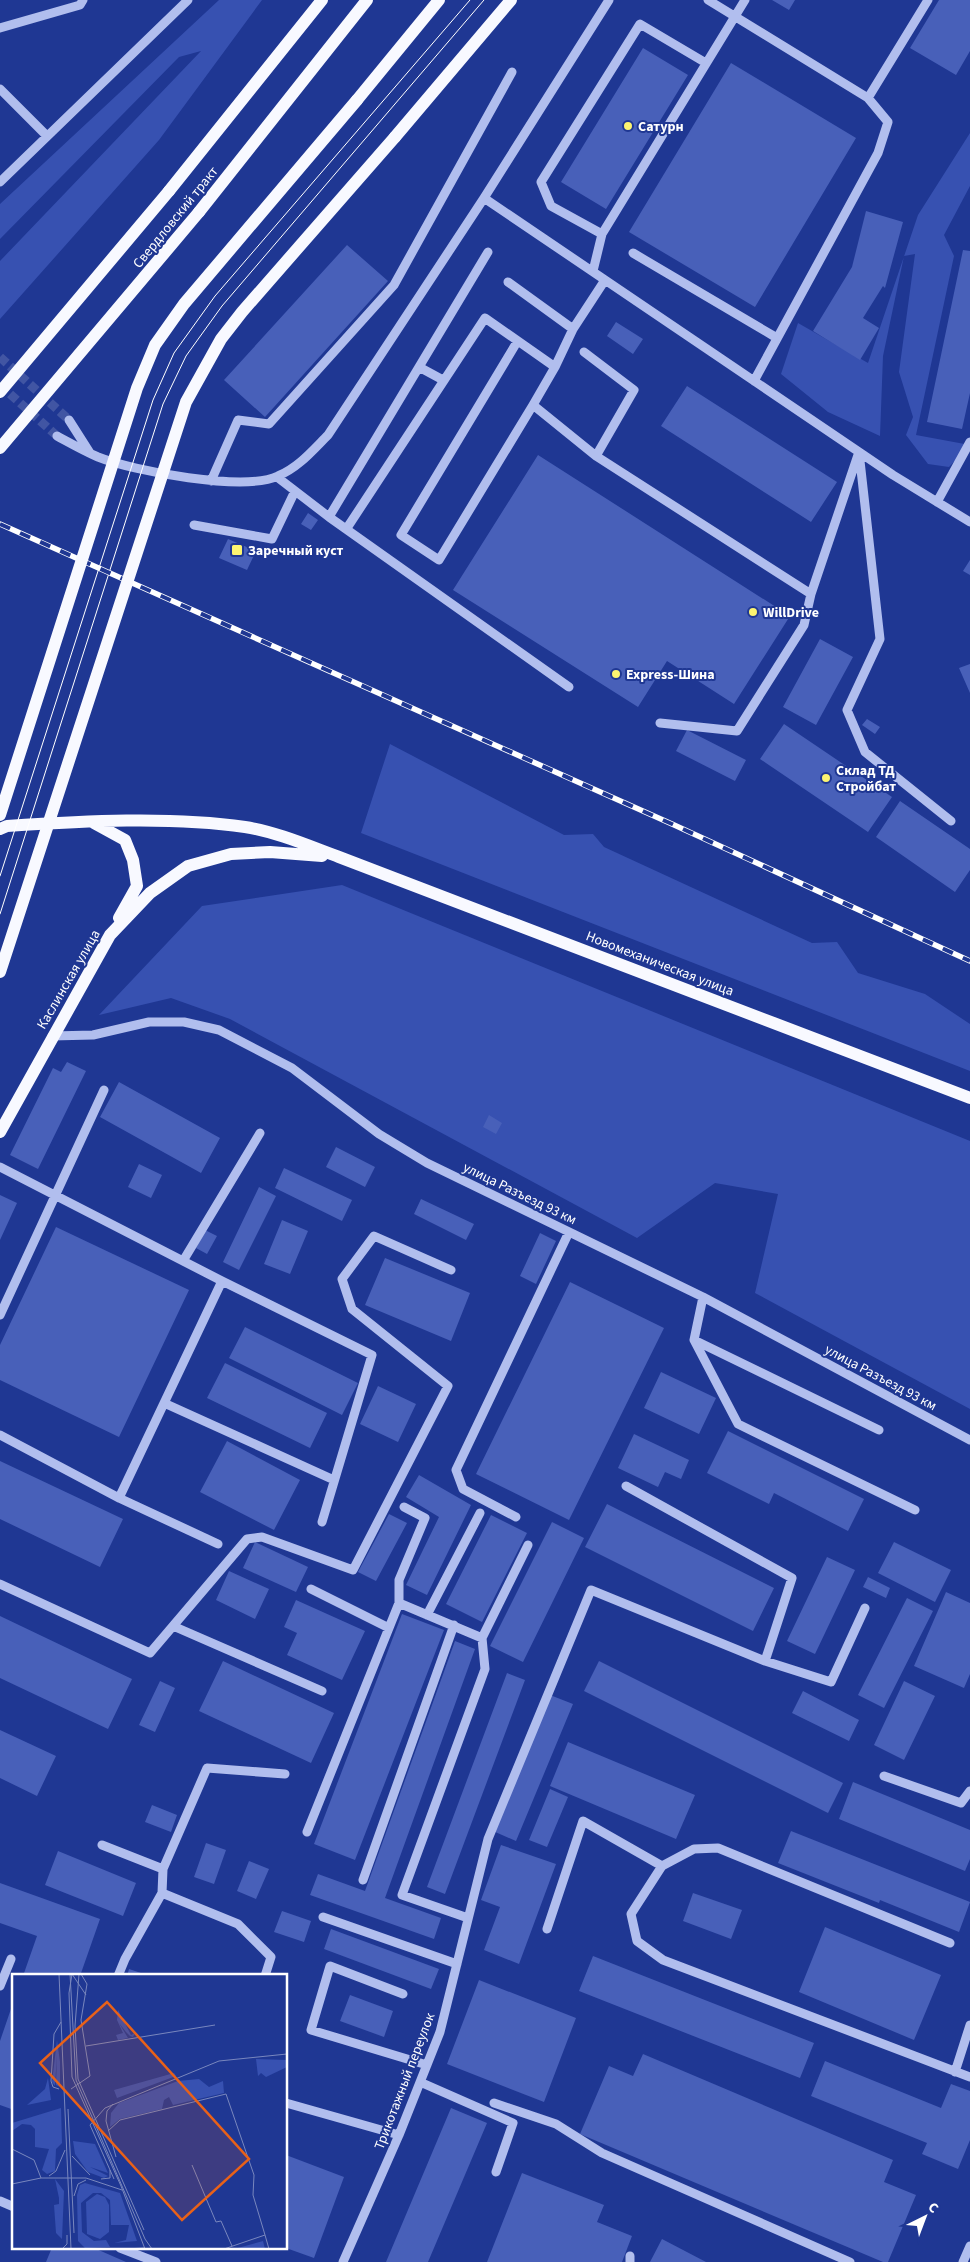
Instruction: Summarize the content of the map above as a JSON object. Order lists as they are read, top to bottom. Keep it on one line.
{"streets":{"main road":["Свердловский тракт","Новомеханическая улица","Каслинская улица"],"street":["улица Разъезд 93 км","Трикотажный переулок"]},"crossings":[["Новомеханическая улица","Каслинская улица"],["Каслинская улица","улица Разъезд 93 км"]],"places":{"other":["Сатурн","WillDrive","Express-Шина","Склад ТД Стройбат"],"transit":["Заречный куст"]},"north":"top right"}
